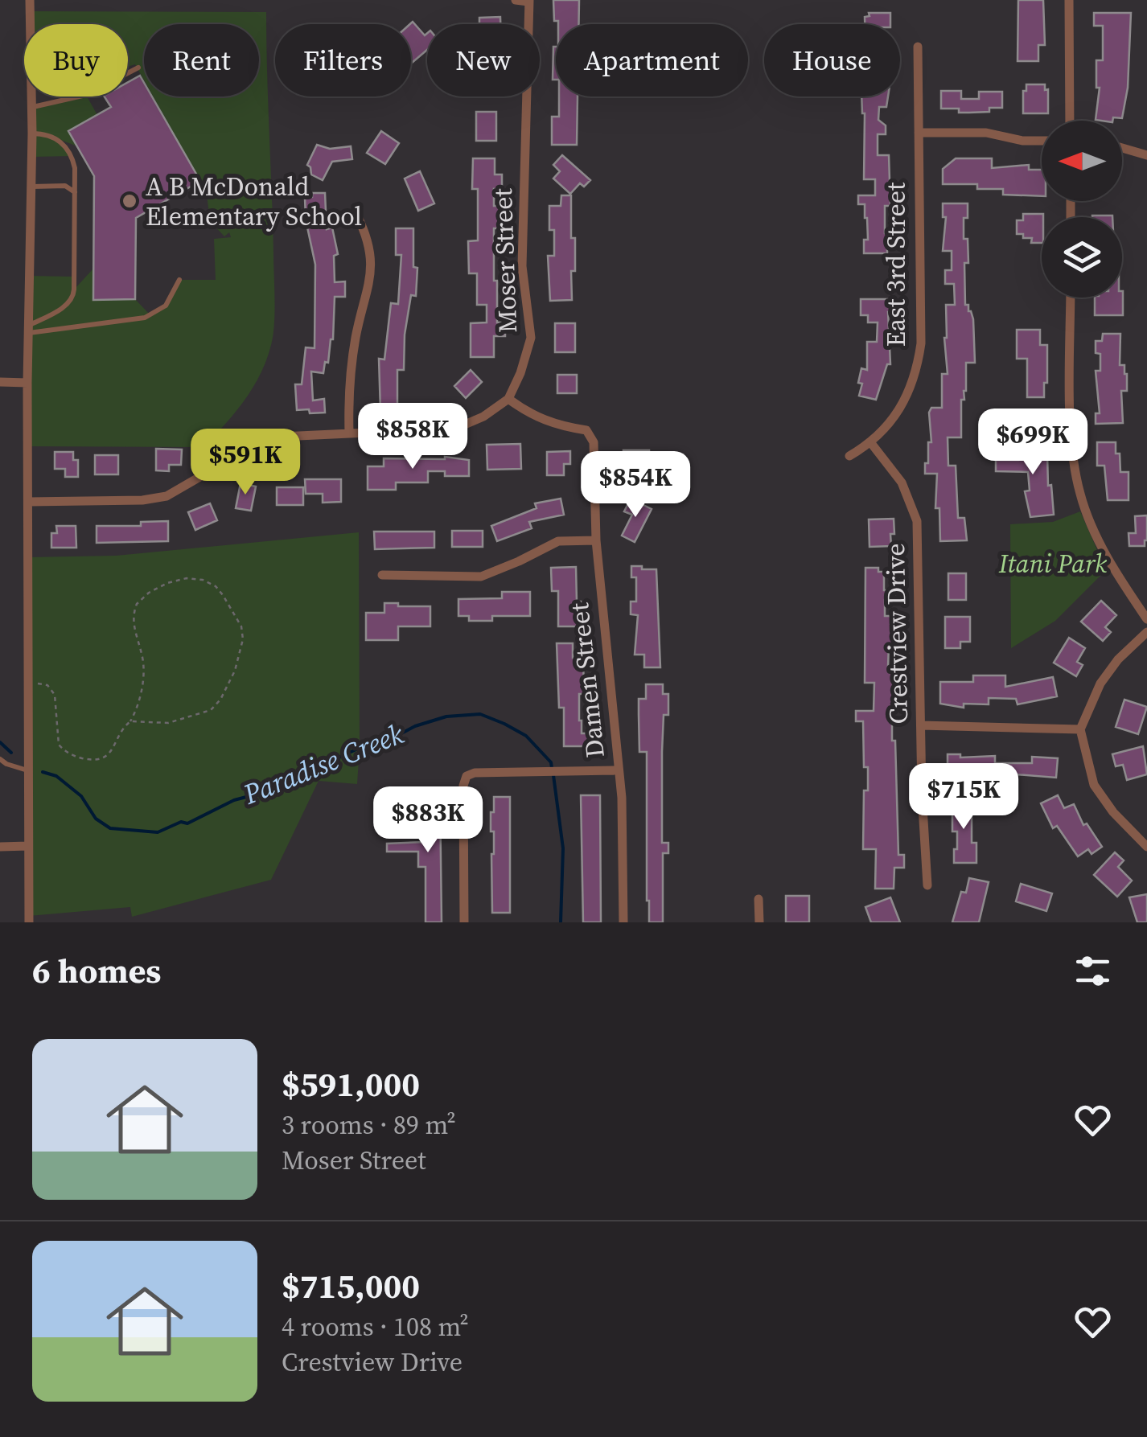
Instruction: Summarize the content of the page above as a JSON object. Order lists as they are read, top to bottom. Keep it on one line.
{"streets":{"street":["Moser Street","East 3rd Street","Crestview Drive","Damen Street"]},"crossings":[["Moser Street","Damen Street"],["East 3rd Street","Crestview Drive"]],"water":["Paradise Creek"],"parks":["Itani Park"],"places":["A B McDonald Elementary School"],"north":"left","page":{"chip":["Buy","Rent","Filters","New","Apartment","House"],"price":["$858K","$699K","$591K","$854K","$715K","$883K"],"heading":"6 homes","list":[{"name":"$591,000","note":"3 rooms · 89 m² · Moser Street"},{"name":"$715,000","note":"4 rooms · 108 m² · Crestview Drive"}]}}
